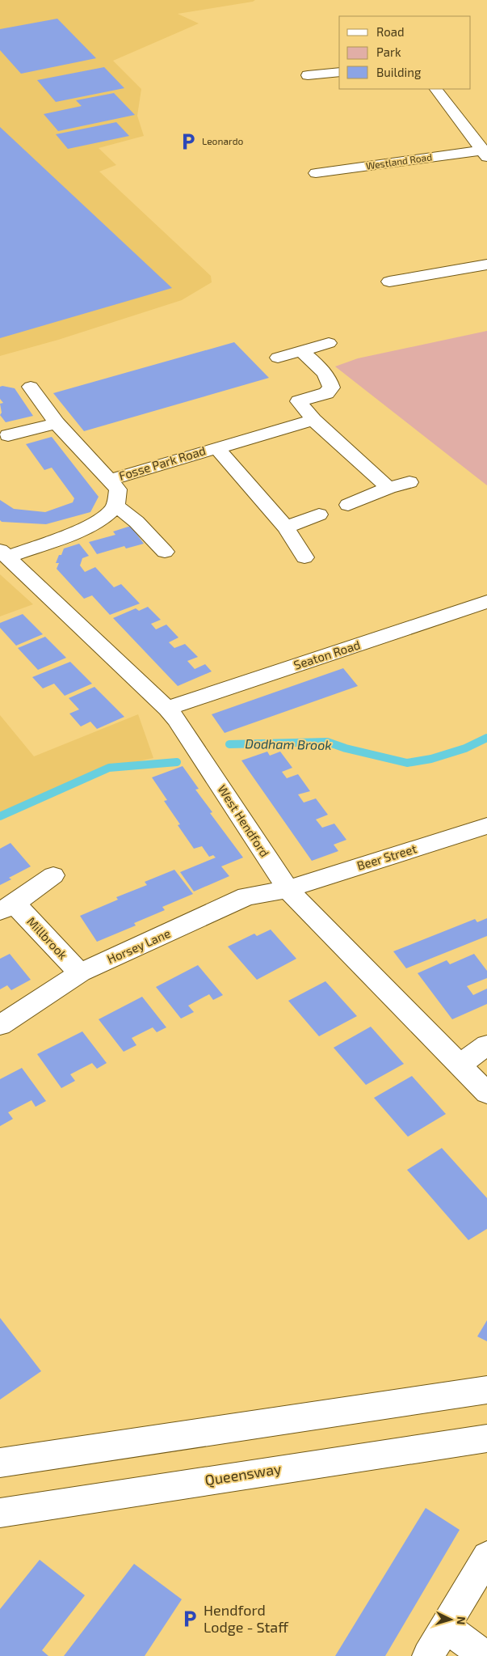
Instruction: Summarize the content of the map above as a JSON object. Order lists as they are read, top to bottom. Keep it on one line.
{"streets":{"main road":["Westland Road","Fosse Park Road","Seaton Road","West Hendford","Beer Street","Millbrook","Horsey Lane","Queensway"]},"crossings":[["Seaton Road","West Hendford"],["West Hendford","Beer Street"],["West Hendford","Horsey Lane"],["Beer Street","Horsey Lane"],["Millbrook","Horsey Lane"]],"water":["Dodham Brook"],"places":{"parking":["Leonardo","Hendford Lodge - Staff"]},"legend":["Road","Park","Building"],"north":"right"}
